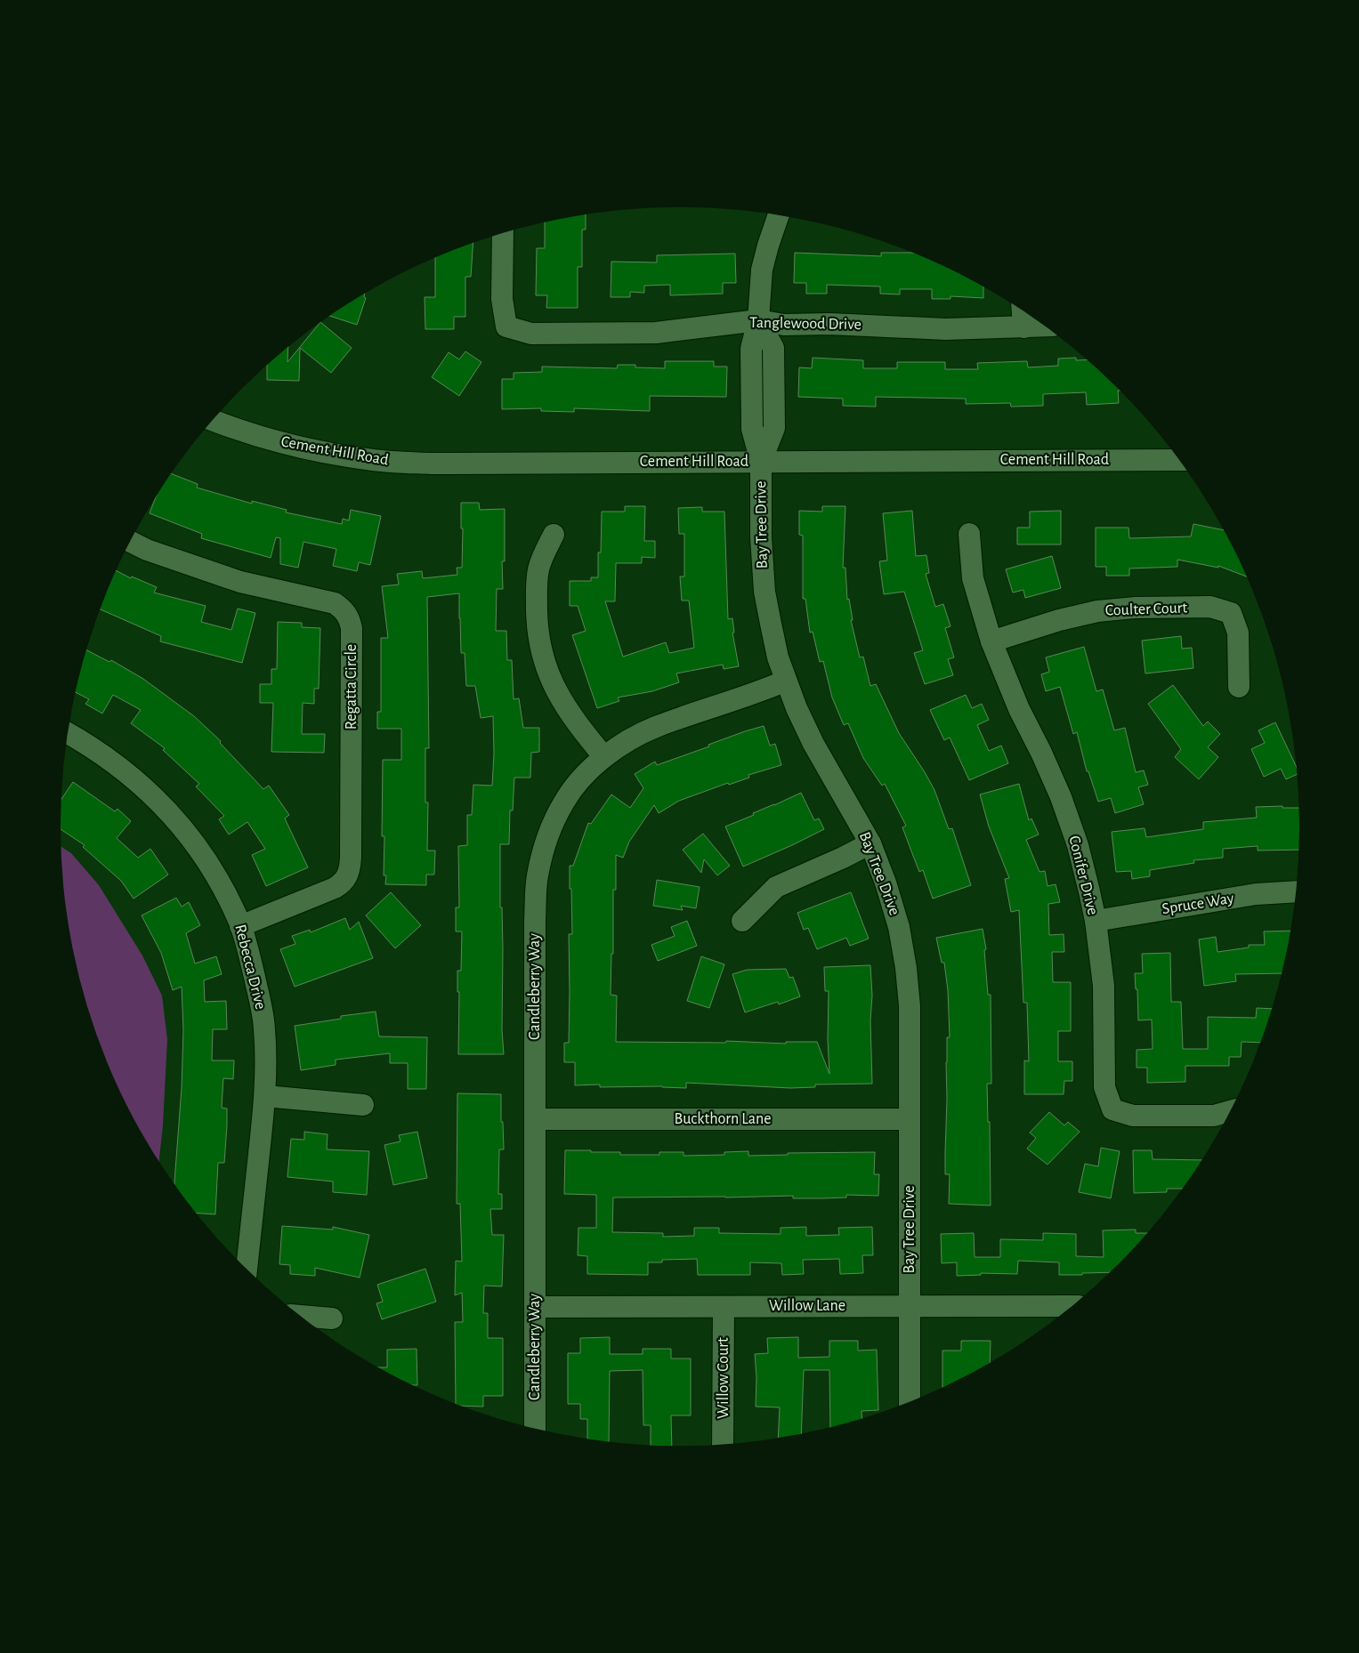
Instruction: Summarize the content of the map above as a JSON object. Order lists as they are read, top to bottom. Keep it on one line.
{"streets":{"street":["Tanglewood Drive","Cement Hill Road","Bay Tree Drive","Coulter Court","Regatta Circle","Conifer Drive","Spruce Way","Rebecca Drive","Candleberry Way","Buckthorn Lane","Willow Lane","Willow Court"]},"crossings":[["Tanglewood Drive","Bay Tree Drive"],["Cement Hill Road","Bay Tree Drive"],["Bay Tree Drive","Candleberry Way"],["Bay Tree Drive","Buckthorn Lane"],["Bay Tree Drive","Willow Lane"],["Coulter Court","Conifer Drive"],["Regatta Circle","Rebecca Drive"],["Conifer Drive","Spruce Way"],["Candleberry Way","Buckthorn Lane"],["Candleberry Way","Willow Lane"],["Willow Lane","Willow Court"]]}
